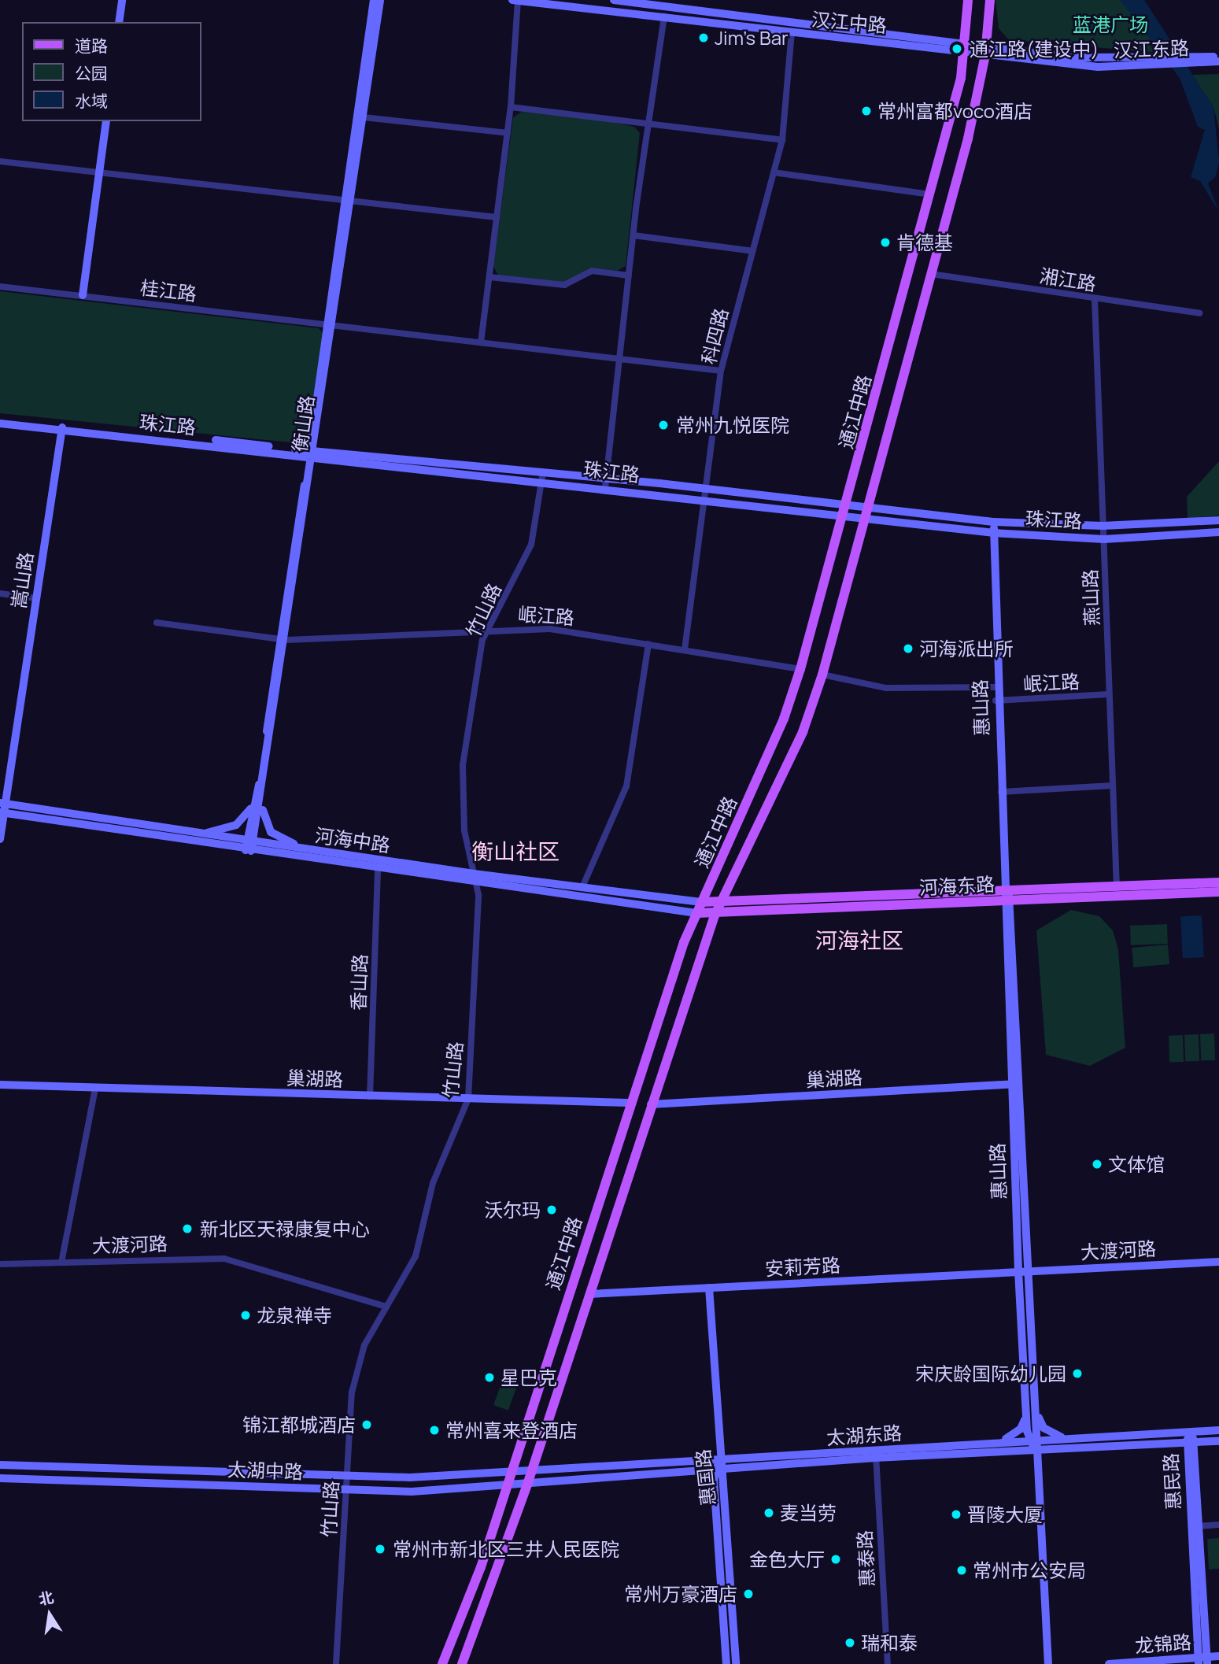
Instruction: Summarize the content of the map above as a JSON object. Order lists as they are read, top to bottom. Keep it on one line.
{"streets":{"main road":["通江中路","河海东路"],"street":["汉江中路","汉江东路","湘江路","桂江路","科四路","衡山路","珠江路","嵩山路","燕山路","竹山路","岷江路","惠山路","河海中路","香山路","巢湖路","大渡河路","安莉芳路","太湖东路","太湖中路","惠国路","惠民路","惠泰路","龙锦路"]},"crossings":[["汉江中路","汉江东路"],["汉江中路","科四路"],["汉江中路","通江中路"],["汉江东路","通江中路"],["湘江路","通江中路"],["湘江路","燕山路"],["桂江路","科四路"],["桂江路","衡山路"],["科四路","珠江路"],["科四路","岷江路"],["通江中路","珠江路"],["通江中路","岷江路"],["通江中路","河海中路"],["通江中路","河海东路"],["通江中路","巢湖路"],["通江中路","安莉芳路"],["通江中路","太湖东路"],["通江中路","太湖中路"],["衡山路","珠江路"],["衡山路","岷江路"],["衡山路","河海中路"],["珠江路","嵩山路"],["珠江路","燕山路"],["珠江路","竹山路"],["珠江路","惠山路"],["嵩山路","河海中路"],["燕山路","岷江路"],["燕山路","河海东路"],["竹山路","岷江路"],["竹山路","河海中路"],["竹山路","巢湖路"],["竹山路","大渡河路"],["竹山路","太湖中路"],["岷江路","惠山路"],["惠山路","河海东路"],["惠山路","巢湖路"],["惠山路","大渡河路"],["惠山路","安莉芳路"],["惠山路","太湖东路"],["河海中路","河海东路"],["河海中路","香山路"],["香山路","巢湖路"],["大渡河路","安莉芳路"],["安莉芳路","惠国路"],["太湖东路","太湖中路"],["太湖东路","惠国路"],["太湖东路","惠民路"],["太湖东路","惠泰路"],["惠民路","龙锦路"]],"districts":["衡山社区","河海社区"],"parks":["蓝港广场"],"places":["Jim's Bar","通江路(建设中)","常州富都voco酒店","肯德基","常州九悦医院","河海派出所","文体馆","沃尔玛","新北区天禄康复中心","龙泉禅寺","宋庆龄国际幼儿园","星巴克","锦江都城酒店","常州喜来登酒店","麦当劳","晋陵大厦","常州市新北区三井人民医院","金色大厅","常州市公安局","常州万豪酒店","瑞和泰"],"legend":["道路","公园","水域"],"north":"top"}
